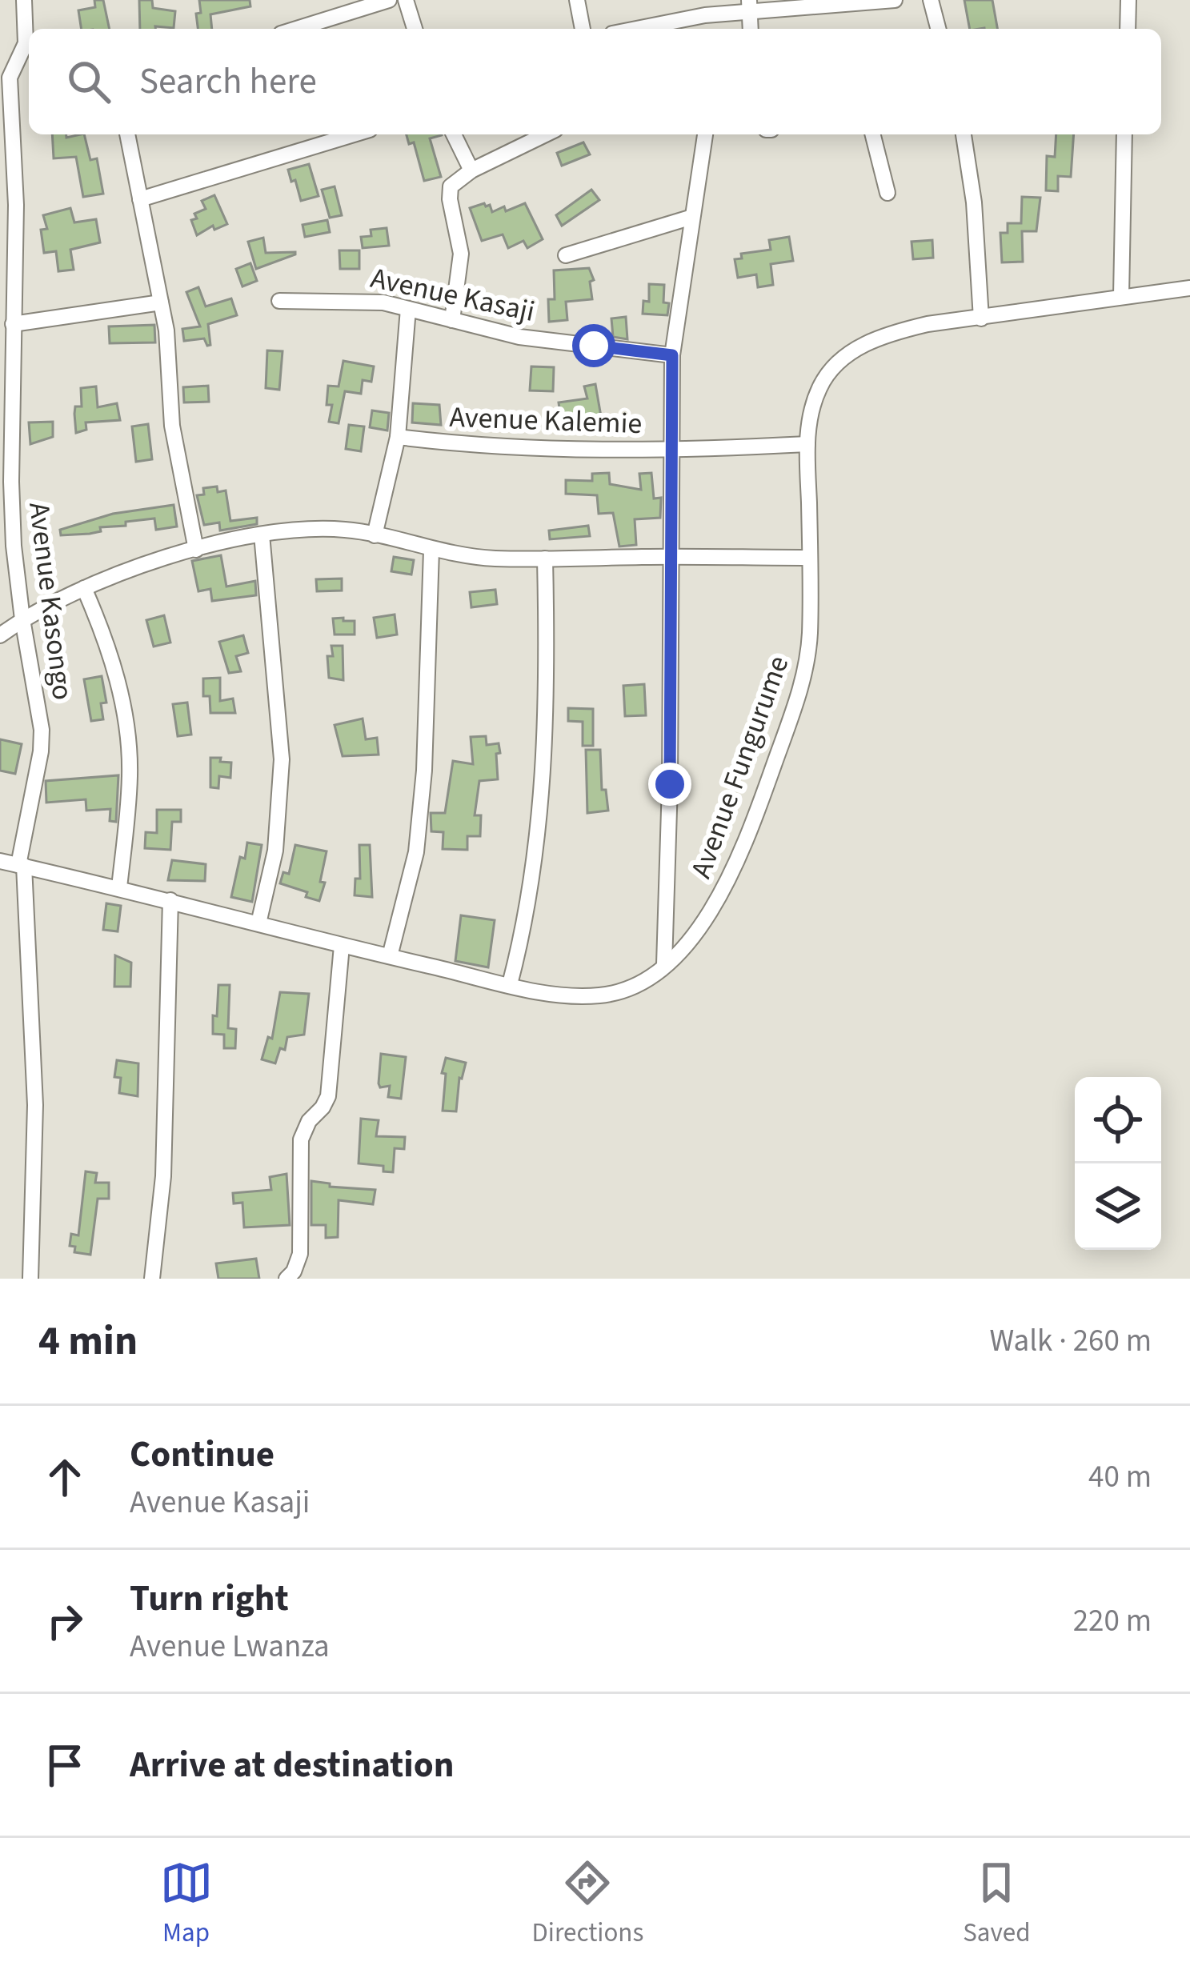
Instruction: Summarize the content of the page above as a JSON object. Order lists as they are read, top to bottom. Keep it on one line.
{"streets":{"street":["Avenue Kasaji","Avenue Kalemie","Avenue Kasongo","Avenue Fungurume"]},"crossings":[["Avenue Kalemie","Avenue Fungurume"],["Avenue Kasongo","Avenue Fungurume"]],"page":{"search":"Search here","heading":["4 min","Walk · 260 m"],"list":[["Continue","Avenue Kasaji","40 m"],["Turn right","Avenue Lwanza","220 m"],"Arrive at destination"],"nav":["Map","Directions","Saved"]}}
